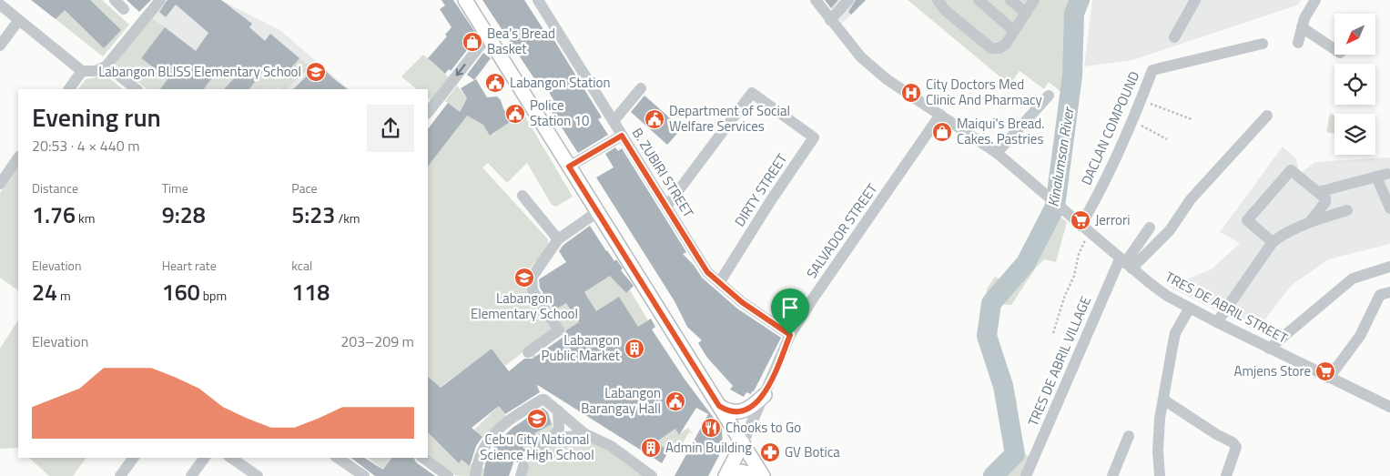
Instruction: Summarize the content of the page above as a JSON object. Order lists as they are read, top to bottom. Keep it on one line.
{"streets":{"street":["DACLAN COMPOUND","B. ZUBIRI STREET","DIRTY STREET","SALVADOR STREET","TRES DE ABRIL STREET","TRES DE ABRIL VILLAGE"]},"crossings":[["DACLAN COMPOUND","TRES DE ABRIL STREET"],["B. ZUBIRI STREET","DIRTY STREET"],["B. ZUBIRI STREET","SALVADOR STREET"],["SALVADOR STREET","TRES DE ABRIL STREET"],["TRES DE ABRIL STREET","TRES DE ABRIL VILLAGE"]],"water":["Kinalumsan River"],"places":{"shop":["Bea's Bread Basket","Maiqui's Bread. Cakes. Pastries"],"school or university":["Labangon BLISS Elementary School","Labangon Elementary School","Cebu City National Science High School"],"public building":["Labangon Station","Police Station 10","Department of Social Welfare Services","Labangon Barangay Hall"],"hospital":["City Doctors Med Clinic And Pharmacy"],"supermarket":["Jerrori","Amjens Store"],"building":["Labangon Public Market","Admin Building"],"restaurant":["Chooks to Go"],"pharmacy":["GV Botica"]},"north":"bottom left","page":{"heading":["Evening run","20:53 · 4 × 440 m"],"stats":[["Distance","1.76 km"],["Time","9:28"],["Pace","5:23 /km"],["Elevation","24 m"],["Heart rate","160 bpm"],["kcal","118"]],"chart":["Elevation","203–209 m"]}}
